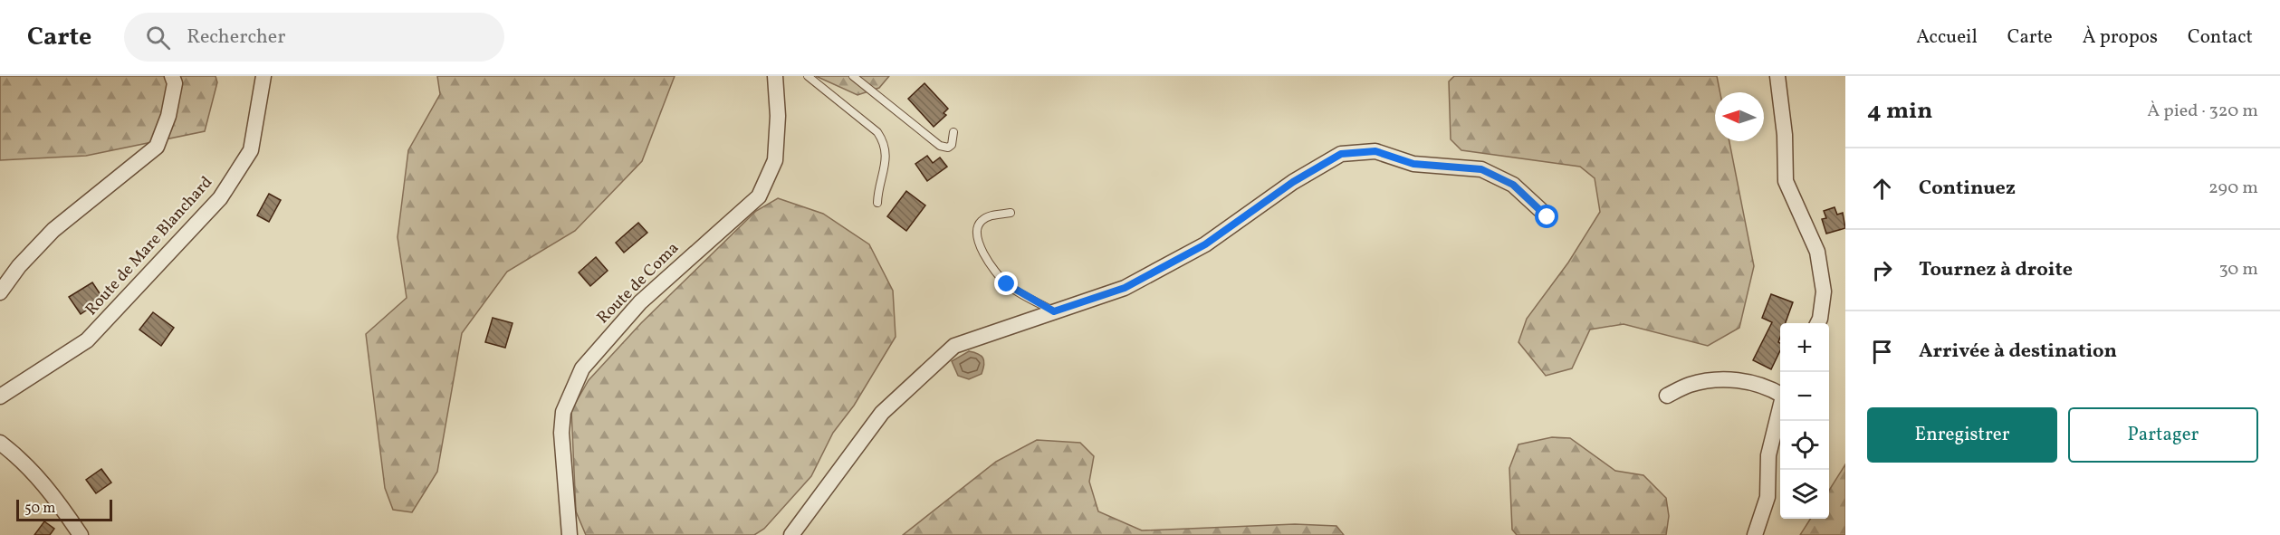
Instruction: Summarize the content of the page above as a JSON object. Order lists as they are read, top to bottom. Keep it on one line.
{"streets":{"street":["Route de Mare Blanchard","Route de Coma"]},"scale_bar":"50 m","north":"left","page":{"header":"Carte","search":"Rechercher","nav":["Accueil","Carte","À propos","Contact"],"heading":["4 min","À pied · 320 m"],"list":[["Continuez","290 m"],["Tournez à droite","30 m"],"Arrivée à destination"],"map_buttons":["+","−"],"buttons":["Enregistrer","Partager"],"scale":"50 m"}}
